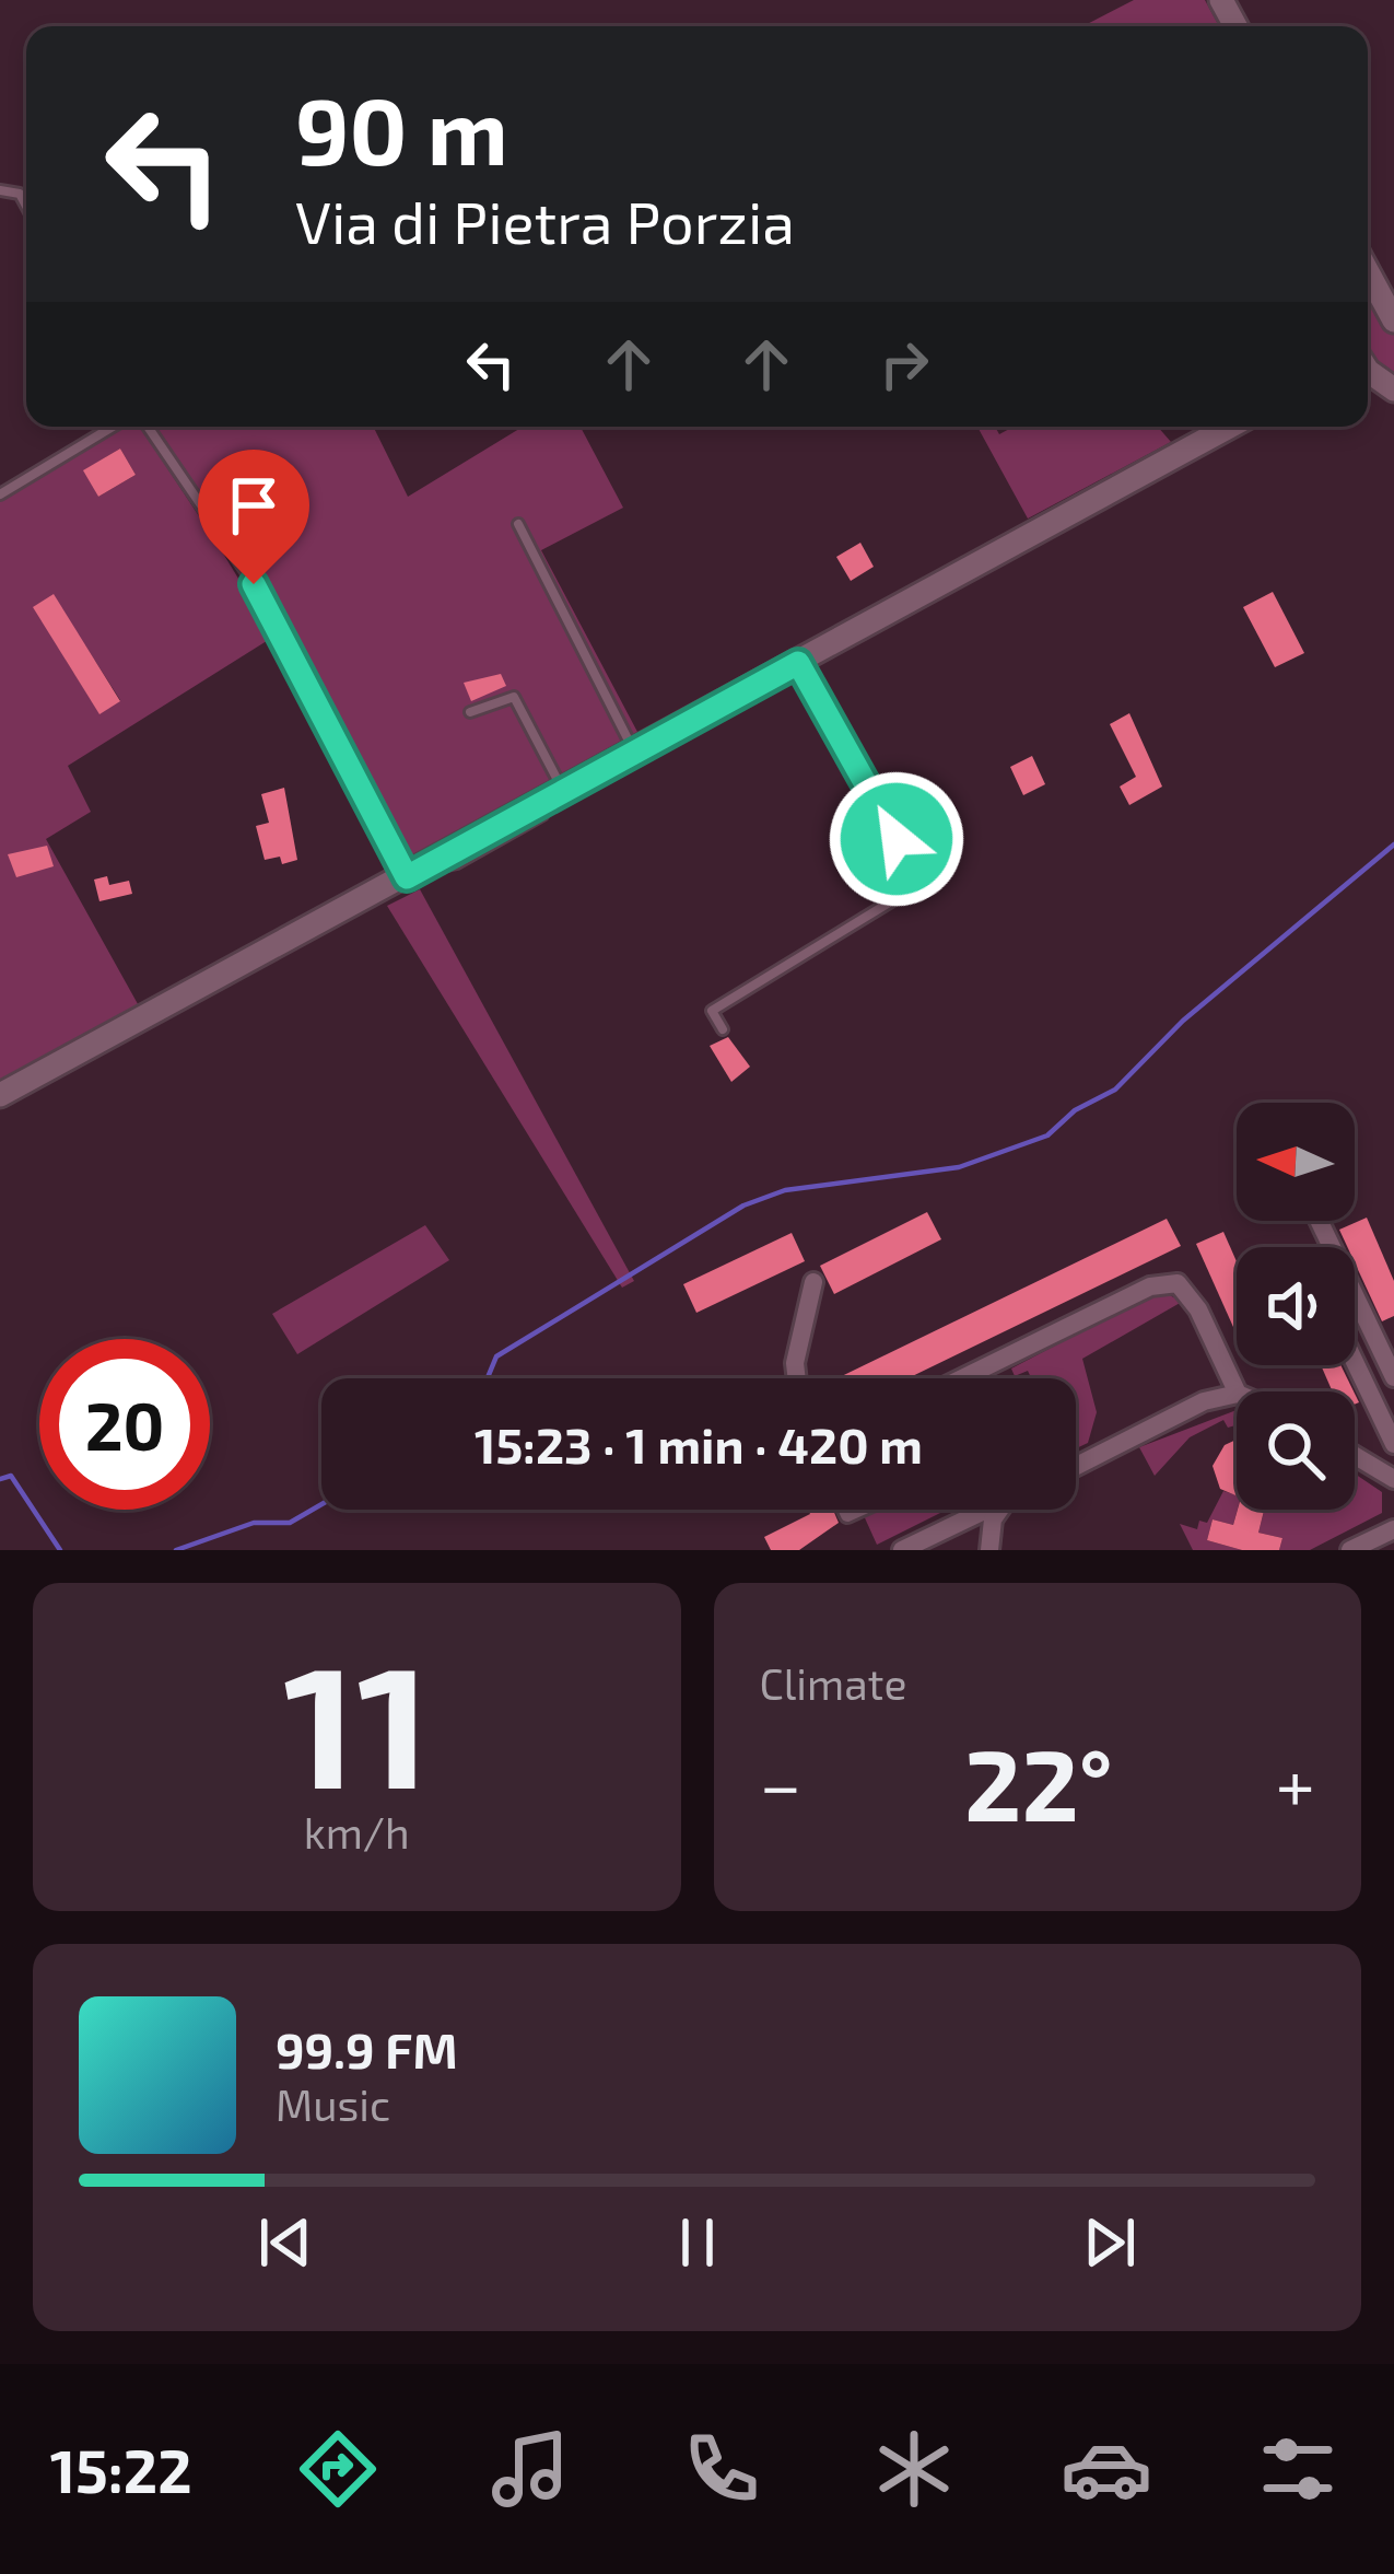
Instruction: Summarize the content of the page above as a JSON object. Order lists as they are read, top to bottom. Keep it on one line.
{"north":"left","page":{"turn":["90 m","Via di Pietra Porzia"],"limit":"20","trip":"15:23 · 1 min · 420 m","tile":[["11","km/h"],"Climate"],"heat":["−","22°","+"],"song":["99.9 FM","Music"],"tabs":"15:22"}}
